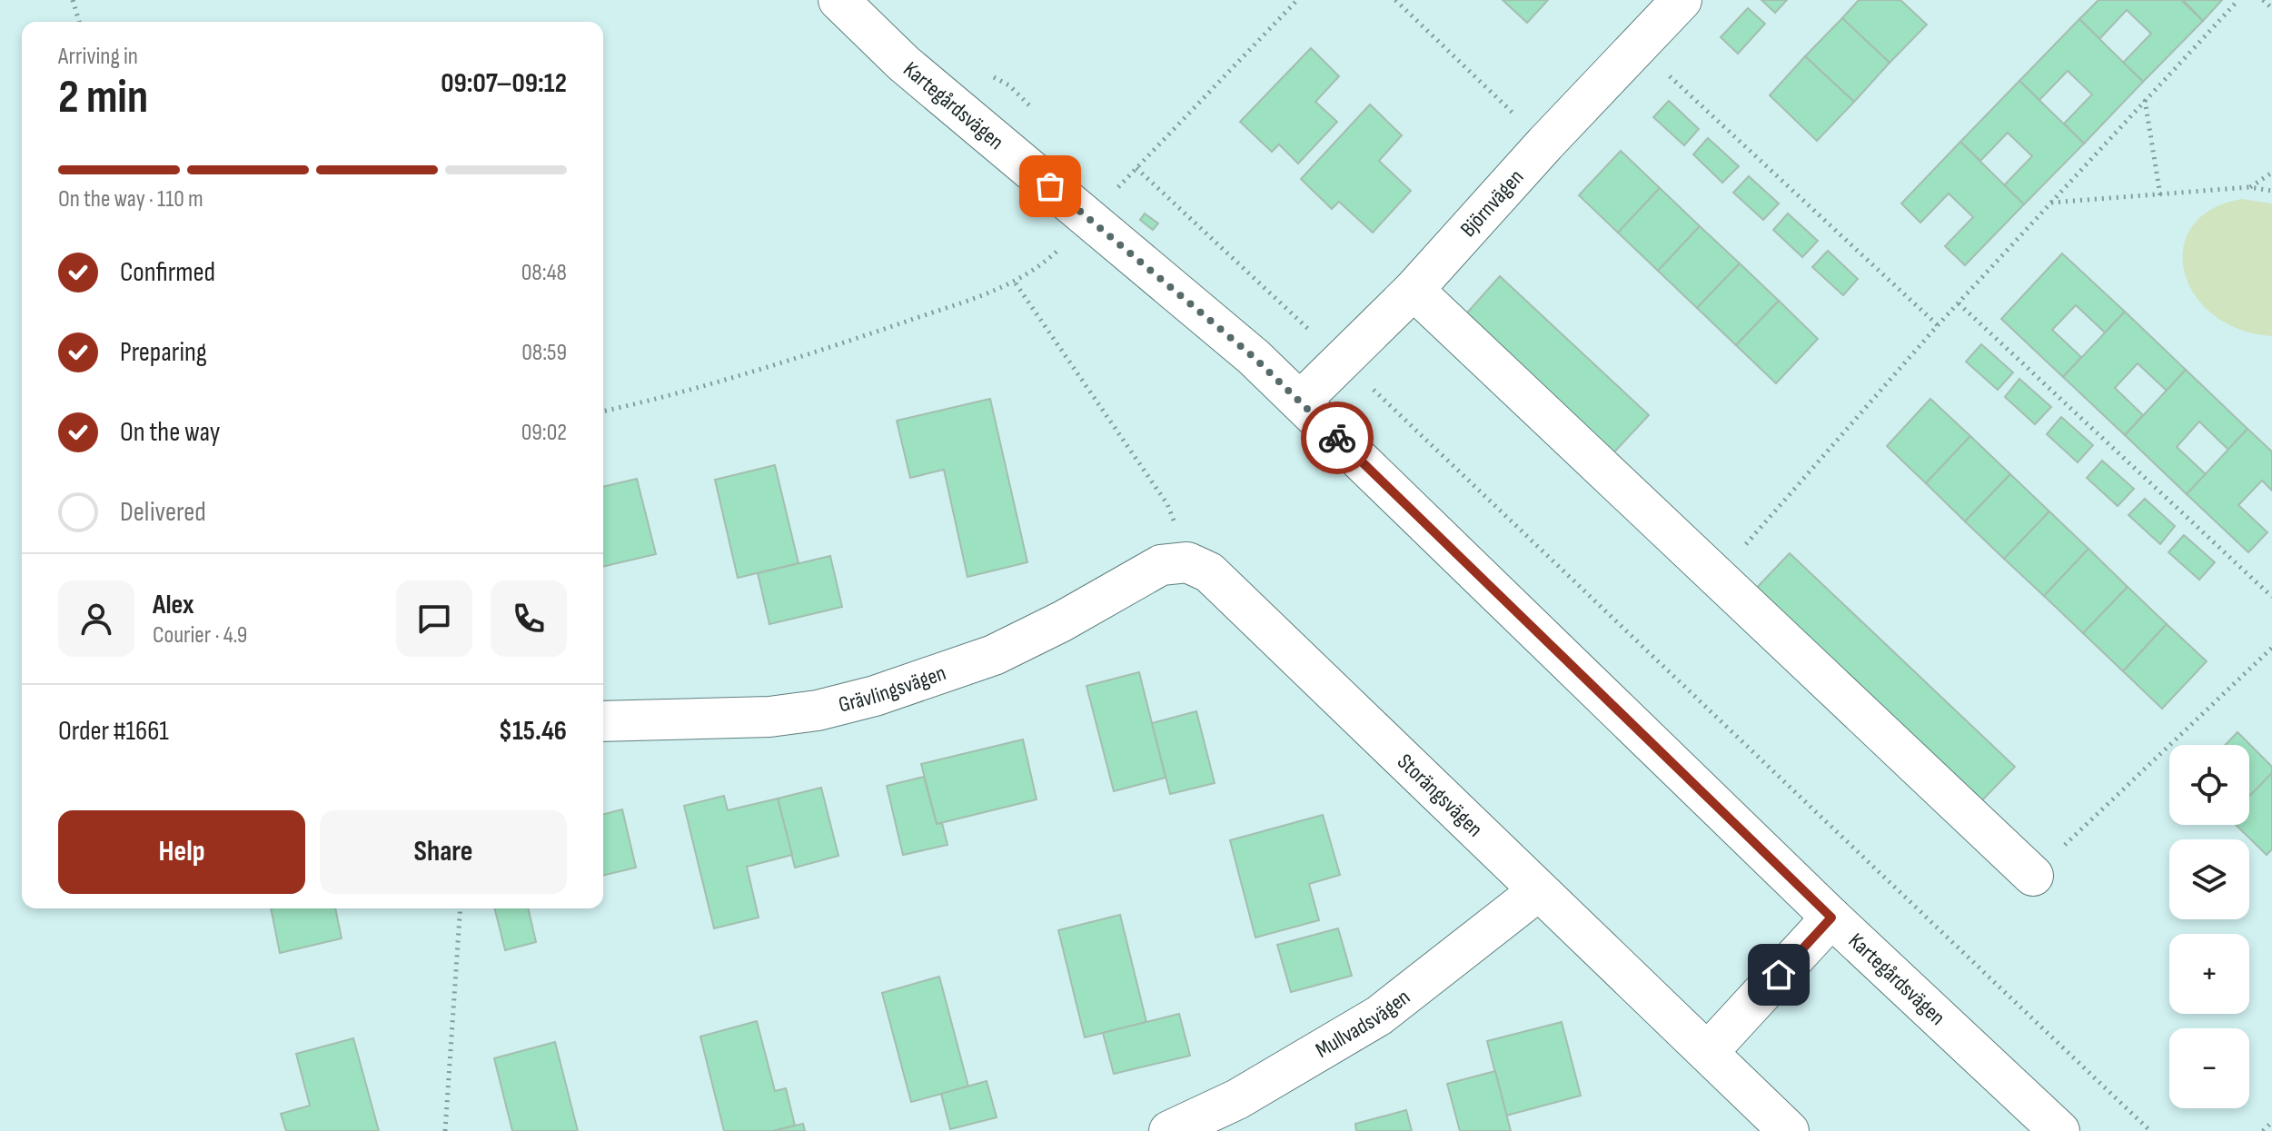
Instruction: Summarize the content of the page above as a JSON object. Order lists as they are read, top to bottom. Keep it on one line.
{"streets":{"street":["Kartegårdsvägen","Björnvägen","Grävlingsvägen","Storängsvägen","Mullvadsvägen"]},"crossings":[["Kartegårdsvägen","Björnvägen"],["Grävlingsvägen","Storängsvägen"],["Storängsvägen","Mullvadsvägen"]],"page":{"heading":["2 min","Arriving in","09:07–09:12"],"panel":["Alex","Courier · 4.9","Order #1661","$15.46"],"bar":"On the way · 110 m","list":[["Confirmed","08:48"],["Preparing","08:59"],["On the way","09:02"],"Delivered"],"map_buttons":["+","−"],"buttons":["Help","Share"]}}
